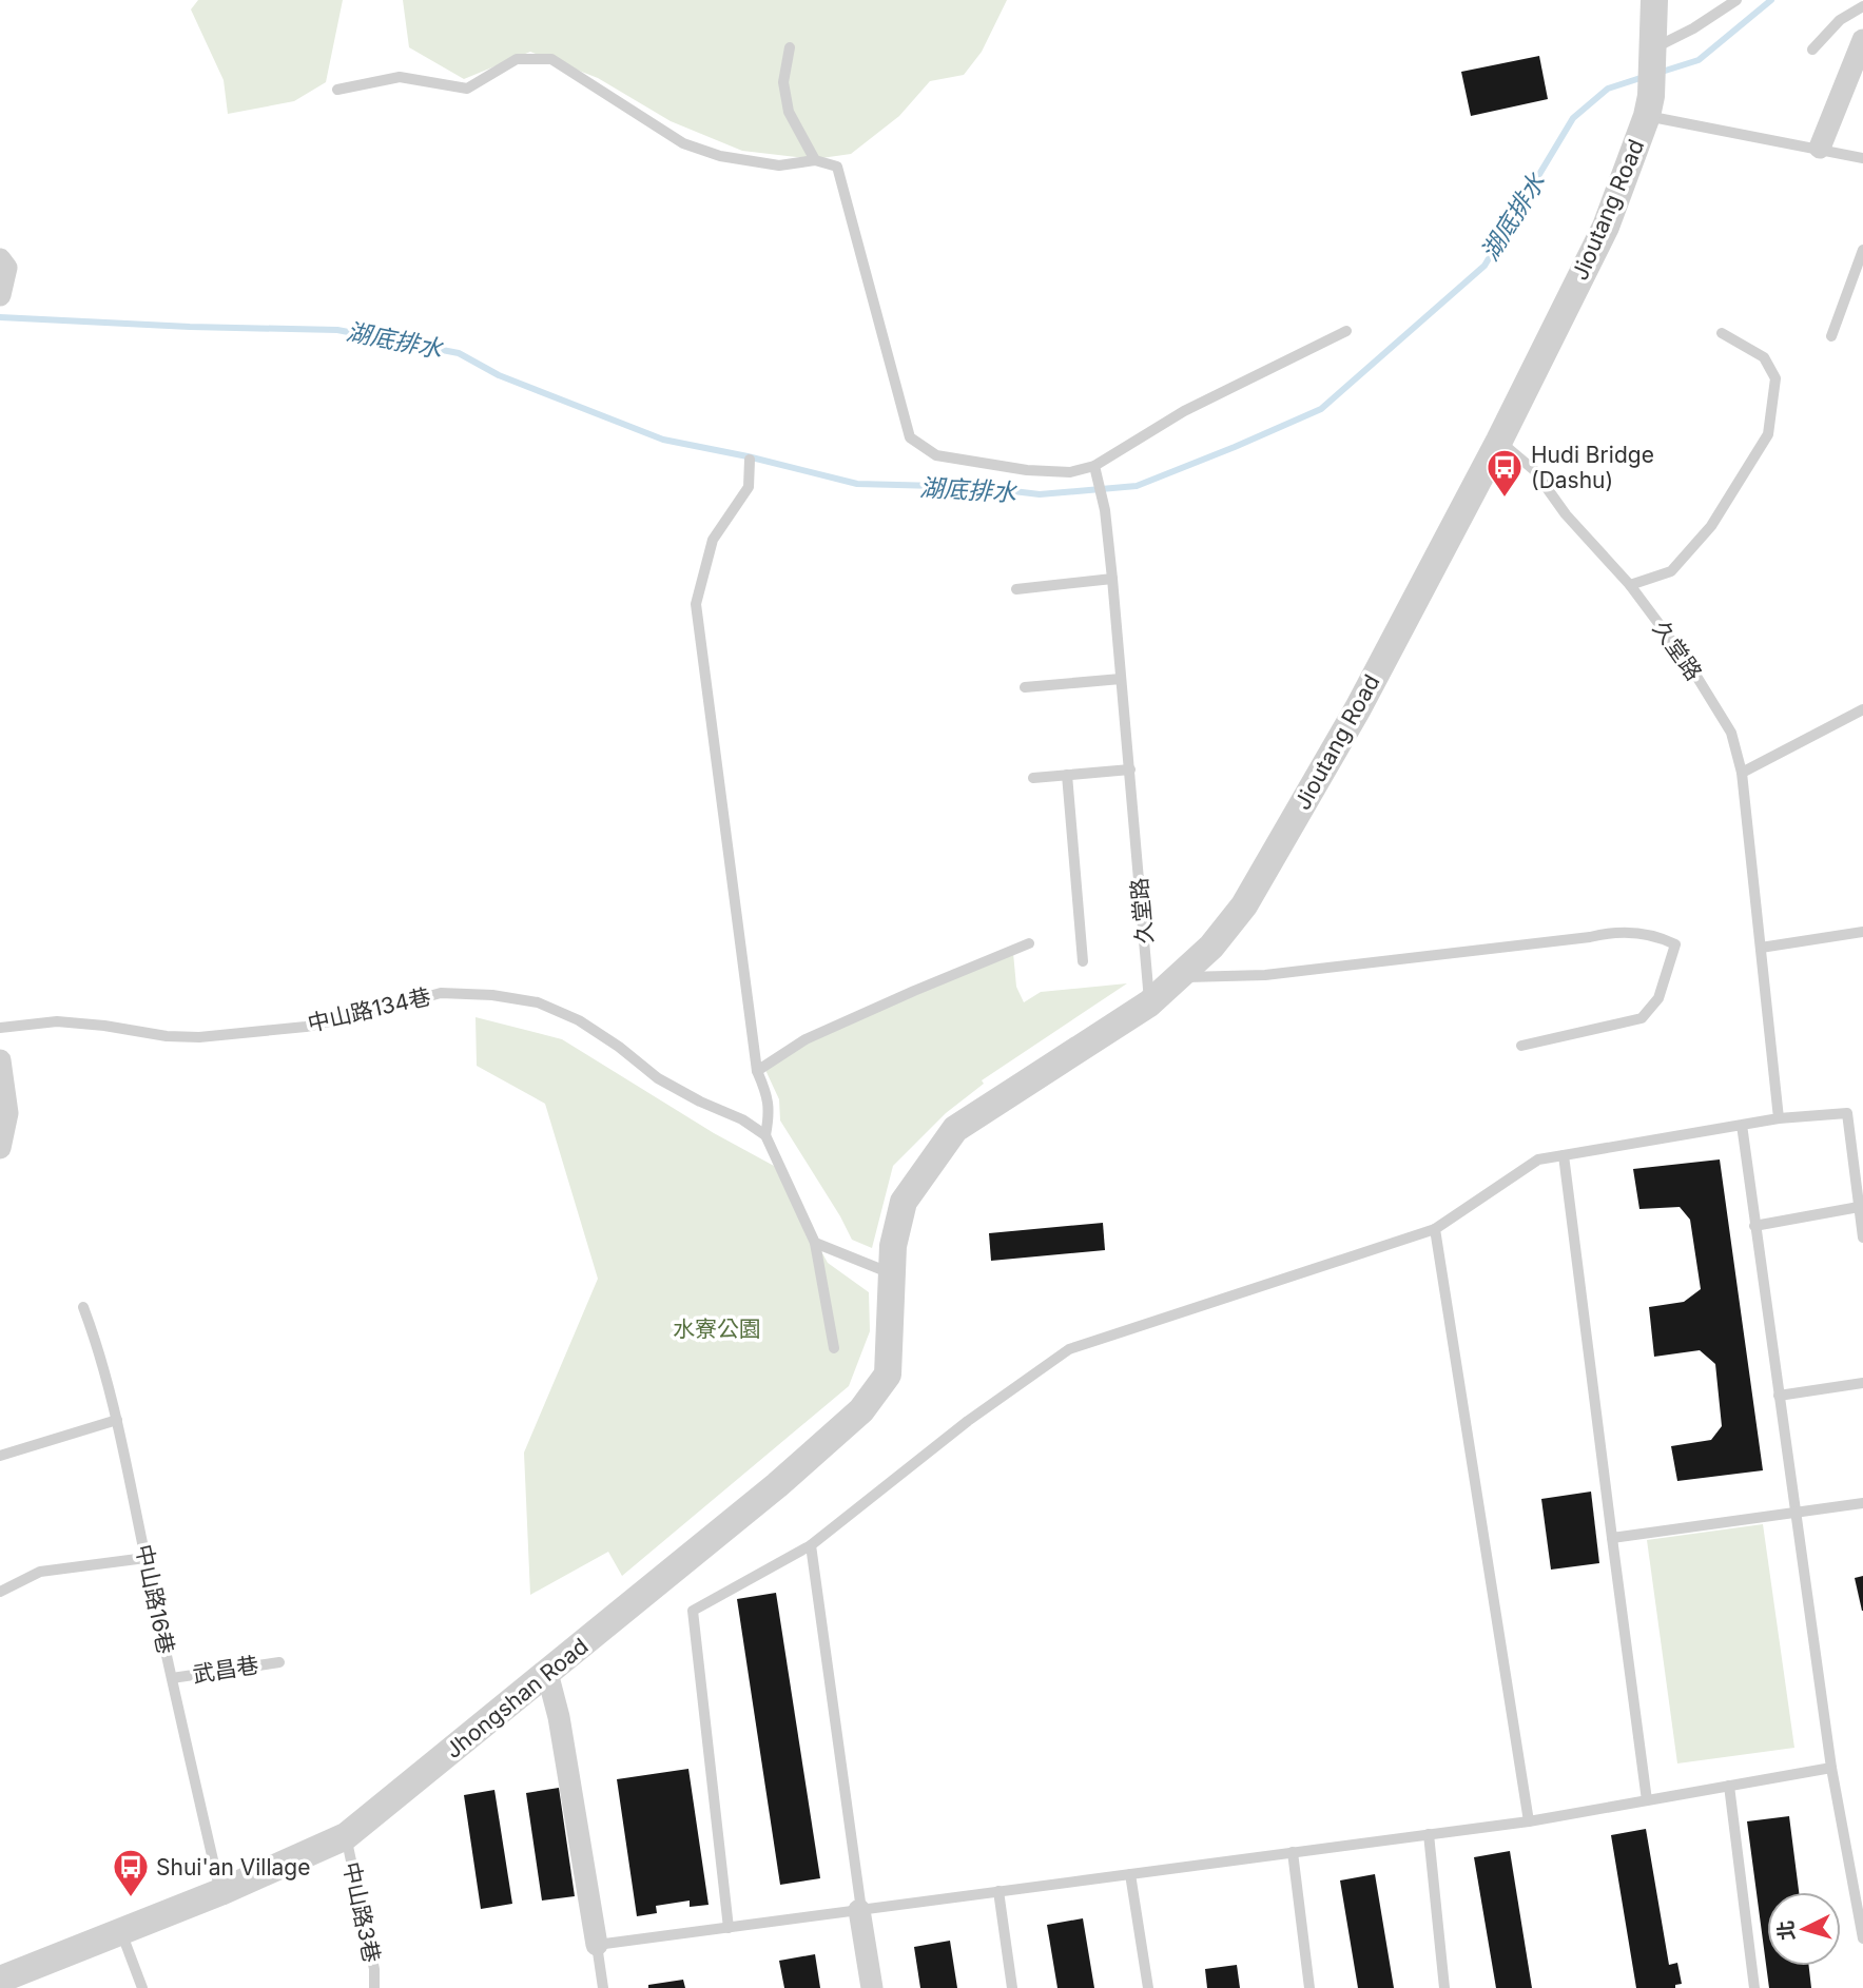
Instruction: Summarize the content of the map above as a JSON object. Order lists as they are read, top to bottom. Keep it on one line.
{"streets":{"street":["Jioutang Road","Jhongshan Road"],"lane":["久堂路","中山路134巷","中山路16巷","武昌巷","中山路3巷"]},"crossings":[["Jioutang Road","久堂路"],["Jioutang Road","Jhongshan Road"],["中山路16巷","武昌巷"],["中山路16巷","Jhongshan Road"],["Jhongshan Road","中山路3巷"]],"water":["湖底排水"],"parks":["水寮公園"],"places":{"bus stop":["Hudi Bridge (Dashu)","Shui'an Village"]},"north":"left"}
